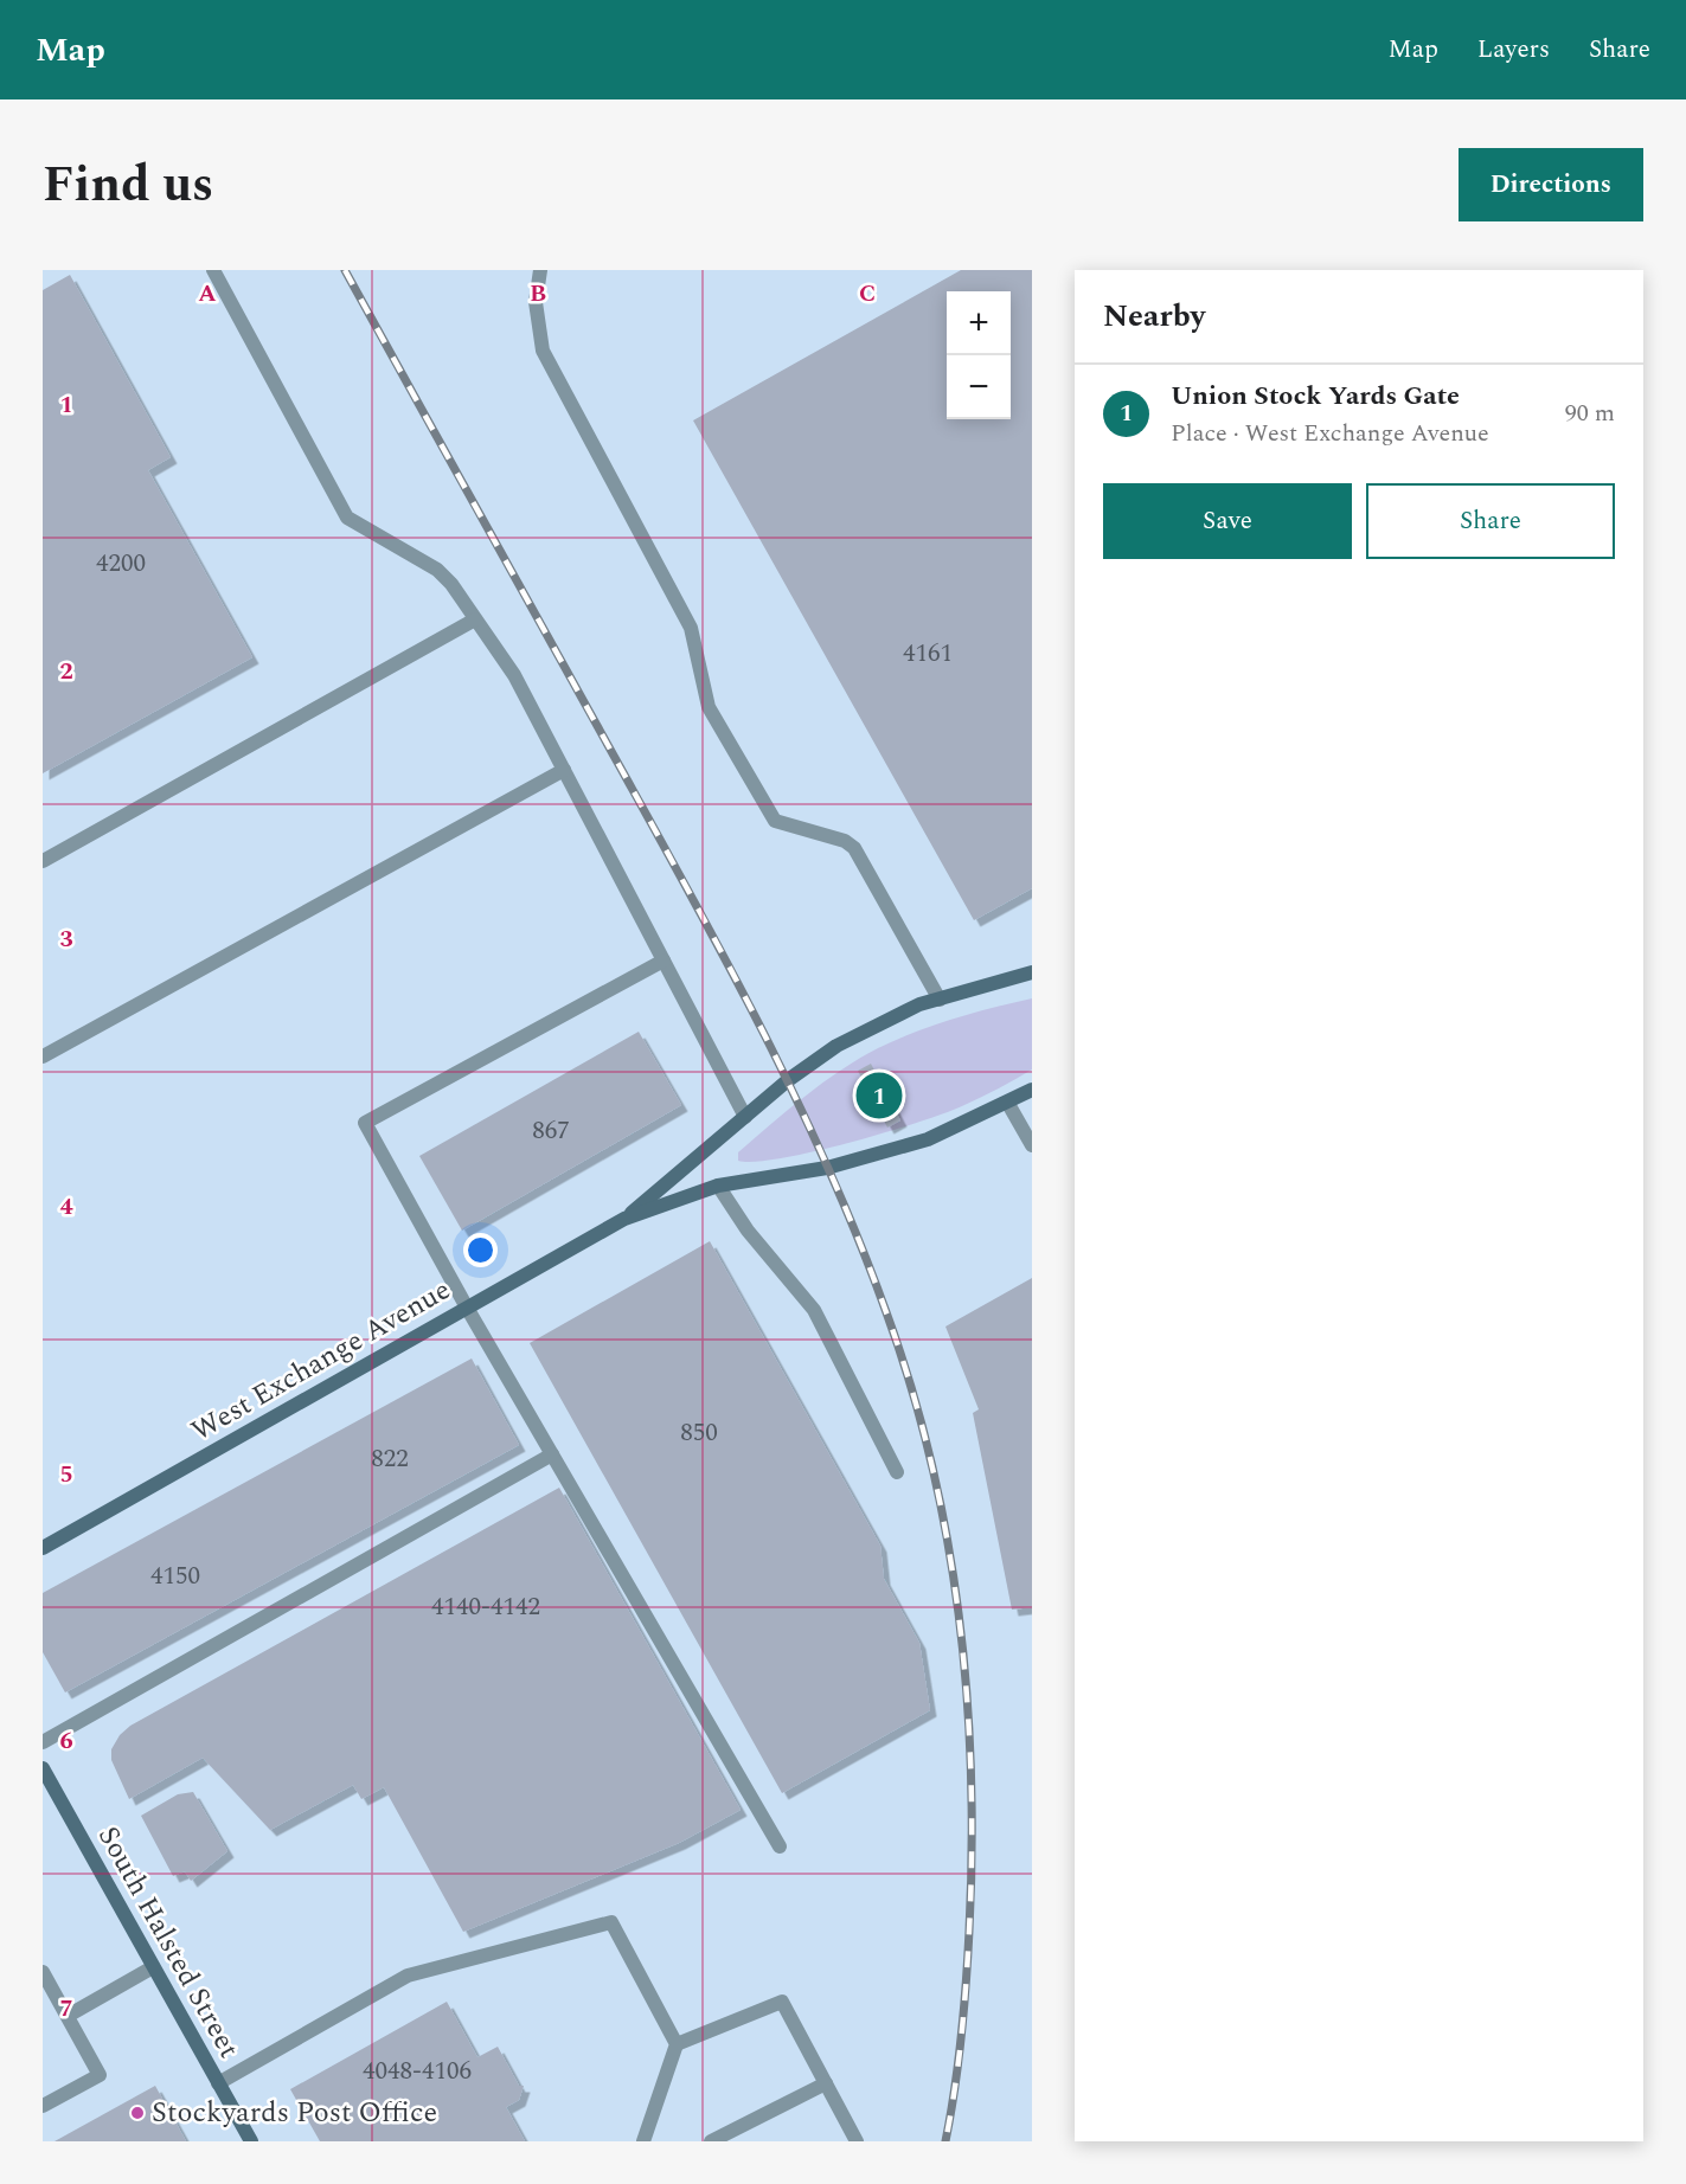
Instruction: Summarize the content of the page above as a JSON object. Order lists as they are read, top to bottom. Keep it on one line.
{"streets":{"street":["West Exchange Avenue","South Halsted Street"]},"places":["Stockyards Post Office"],"house_numbers":["4200","4161","867","850","822","4150","4140-4142","4048-4106"],"page":{"header":"Map","nav":["Map","Layers","Share"],"title":"Find us","buttons":["Directions",["Save","Share"]],"heading":"Nearby","map_buttons":["+","−"],"list":[{"mark":"1","name":"Union Stock Yards Gate","note":"Place · West Exchange Avenue","value":"90 m"}],"pins":"1"},"grid":{"columns":["A","B","C"],"rows":["1","2","3","4","5","6","7"]}}
